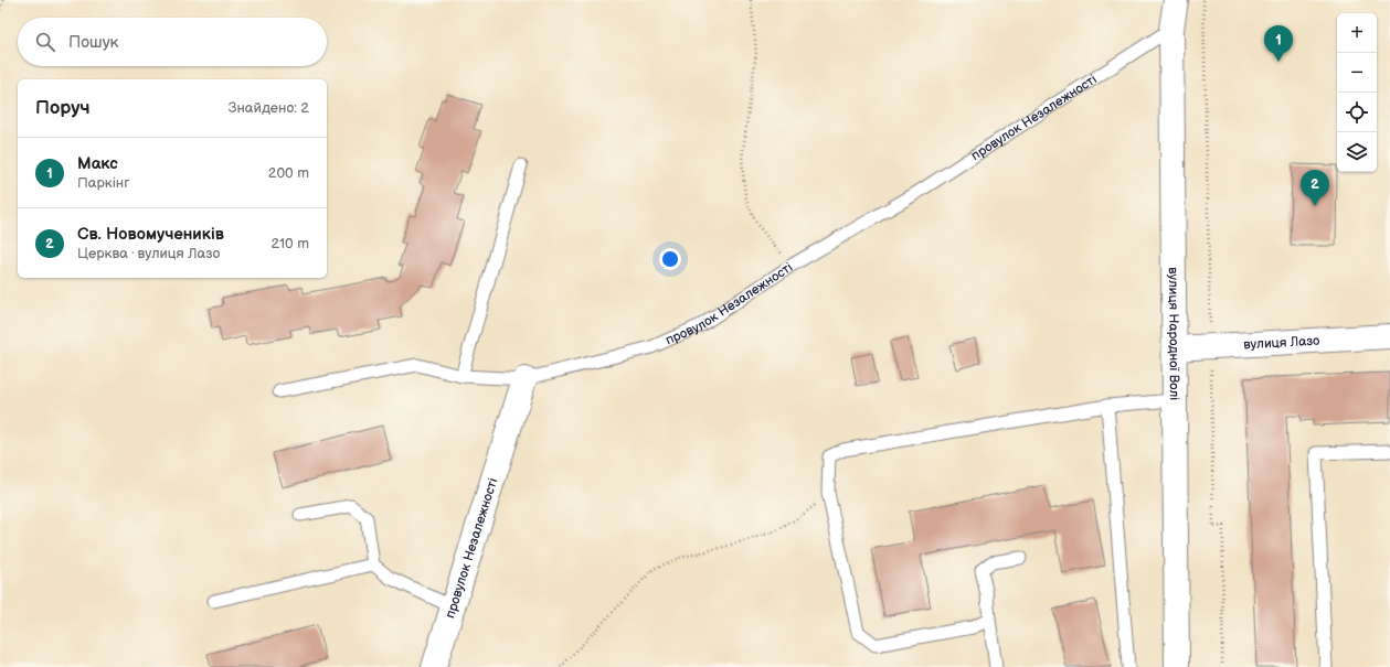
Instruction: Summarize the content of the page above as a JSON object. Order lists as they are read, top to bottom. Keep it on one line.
{"streets":{"street":["провулок Незалежності","вулиця Народної Волі","вулиця Лазо"]},"crossings":[["провулок Незалежності","вулиця Народної Волі"],["вулиця Народної Волі","вулиця Лазо"]],"page":{"map_buttons":["+","−"],"search":"Пошук","pins":["1","2"],"heading":["Поруч","Знайдено: 2"],"list":[{"mark":"1","name":"Макс","note":"Паркінг","value":"200 m"},{"mark":"2","name":"Св. Новомучеників","note":"Церква · вулиця Лазо","value":"210 m"}]}}
